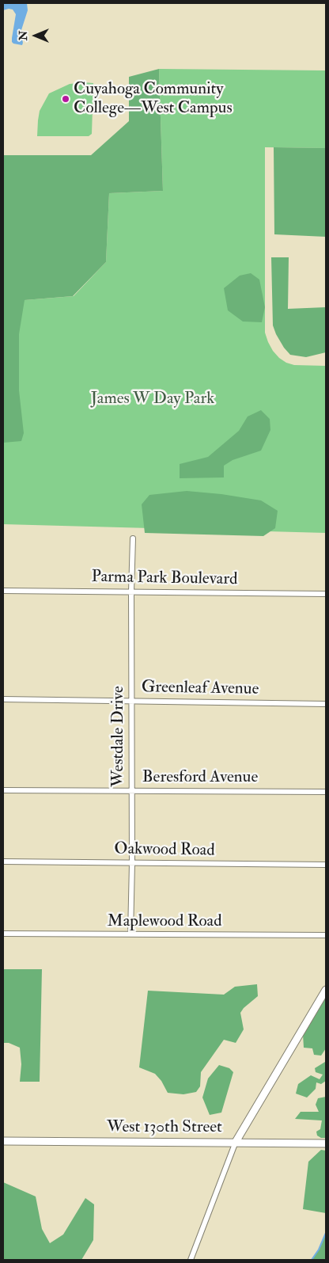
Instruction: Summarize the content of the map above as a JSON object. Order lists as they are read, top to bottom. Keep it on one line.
{"streets":{"main road":["West 130th Street"],"street":["Parma Park Boulevard","Greenleaf Avenue","Westdale Drive","Beresford Avenue","Oakwood Road","Maplewood Road"]},"crossings":[["Parma Park Boulevard","Westdale Drive"],["Greenleaf Avenue","Westdale Drive"],["Westdale Drive","Beresford Avenue"],["Westdale Drive","Oakwood Road"],["Westdale Drive","Maplewood Road"]],"parks":["James W Day Park"],"places":["Cuyahoga Community College—West Campus"],"north":"left"}
